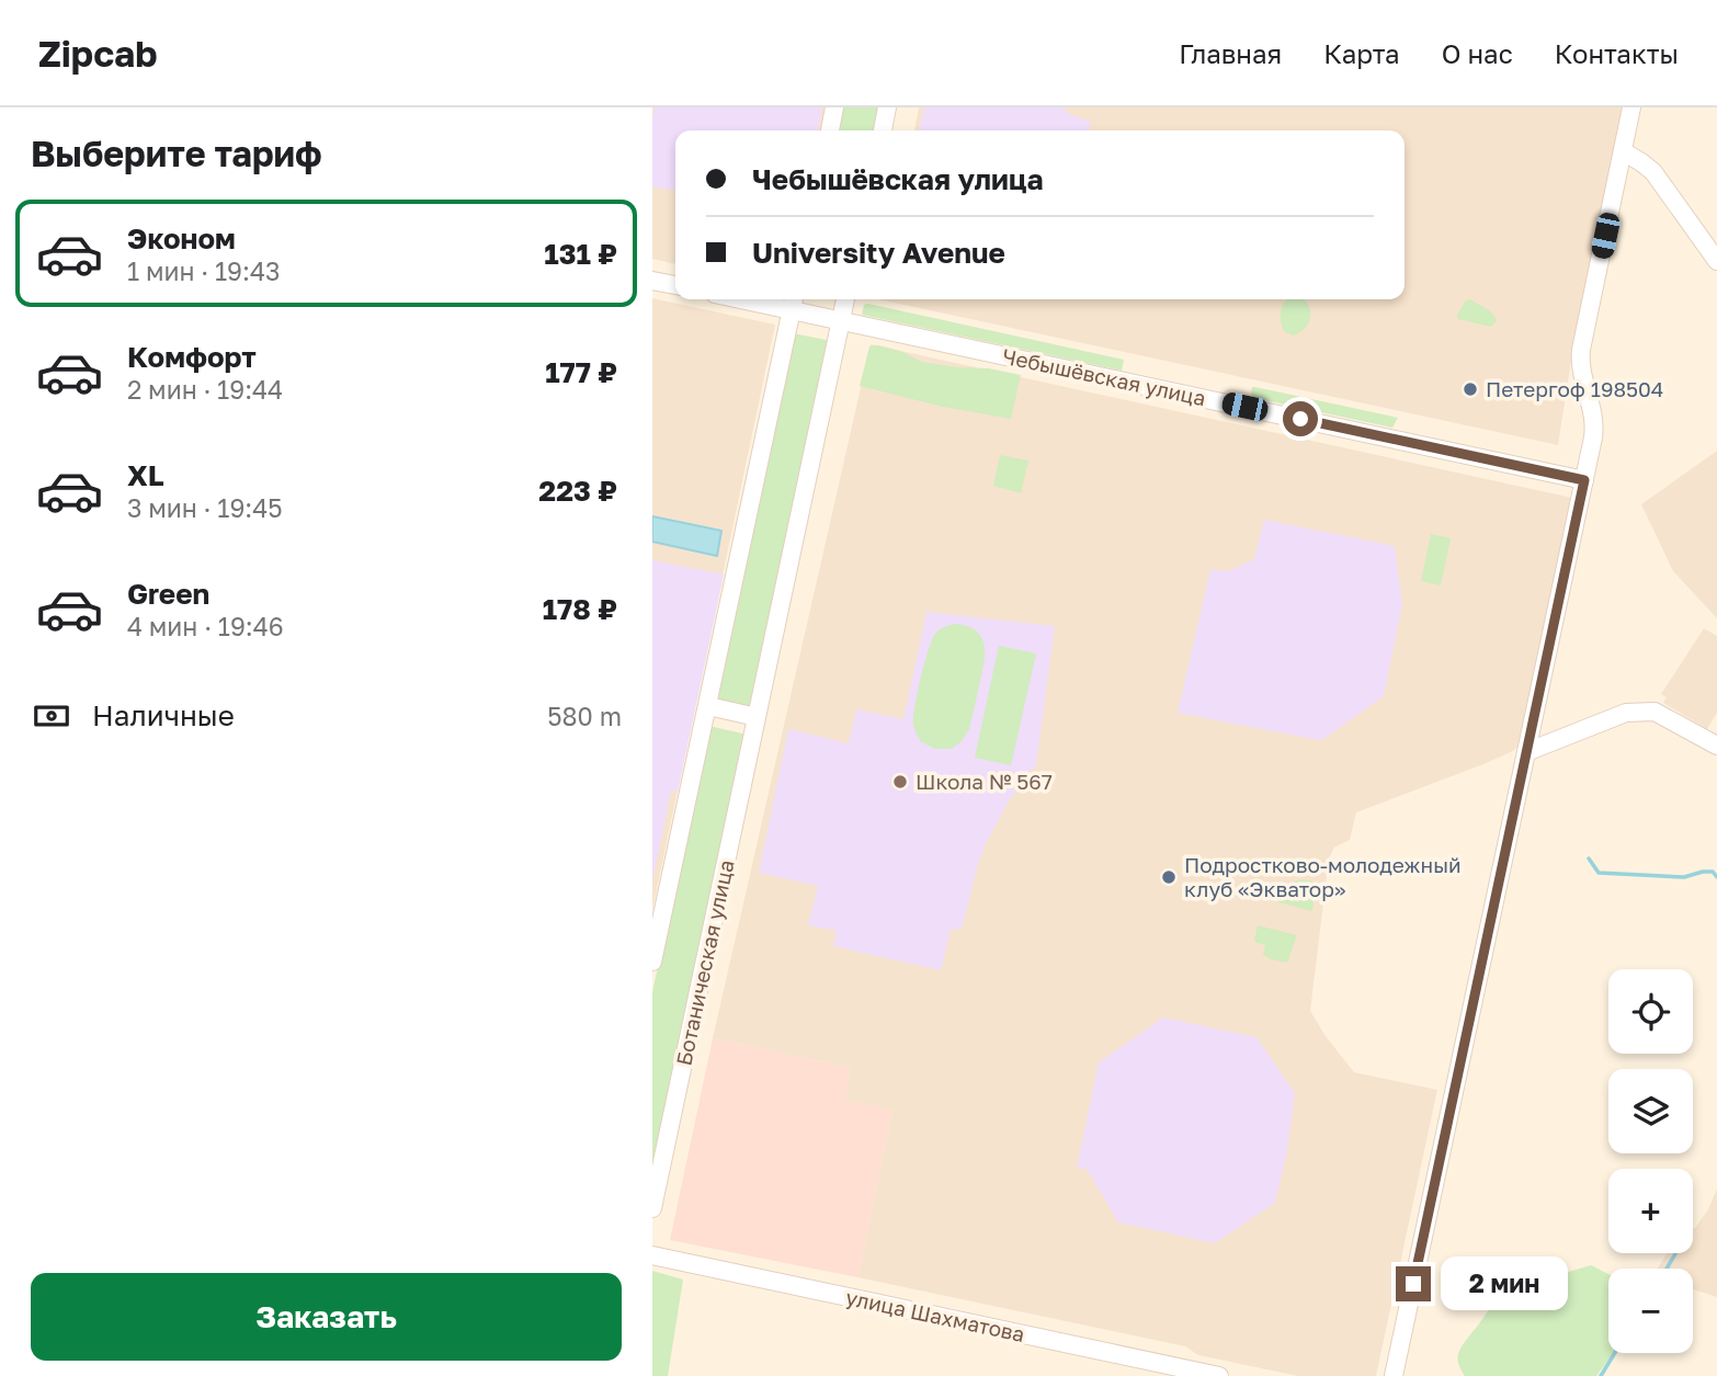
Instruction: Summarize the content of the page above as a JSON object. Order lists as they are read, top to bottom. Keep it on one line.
{"streets":{"street":["Чебышёвская улица","Ботаническая улица","улица Шахматова"]},"crossings":[["Чебышёвская улица","Ботаническая улица"]],"places":["Петергоф 198504","Школа № 567","Подростково-молодежный клуб «Экватор»"],"page":{"header":"Zipcab","nav":["Главная","Карта","О нас","Контакты"],"heading":"Выберите тариф","banner":["Чебышёвская улица","University Avenue"],"list":[{"name":"Эконом","note":"1 мин · 19:43","value":"131 ₽"},{"name":"Комфорт","note":"2 мин · 19:44","value":"177 ₽"},{"name":"XL","note":"3 мин · 19:45","value":"223 ₽"},{"name":"Green","note":"4 мин · 19:46","value":"178 ₽"}],"pay":["Наличные","580 m"],"map_buttons":["+","−"],"bubble":"2 мин","buttons":"Заказать"}}
